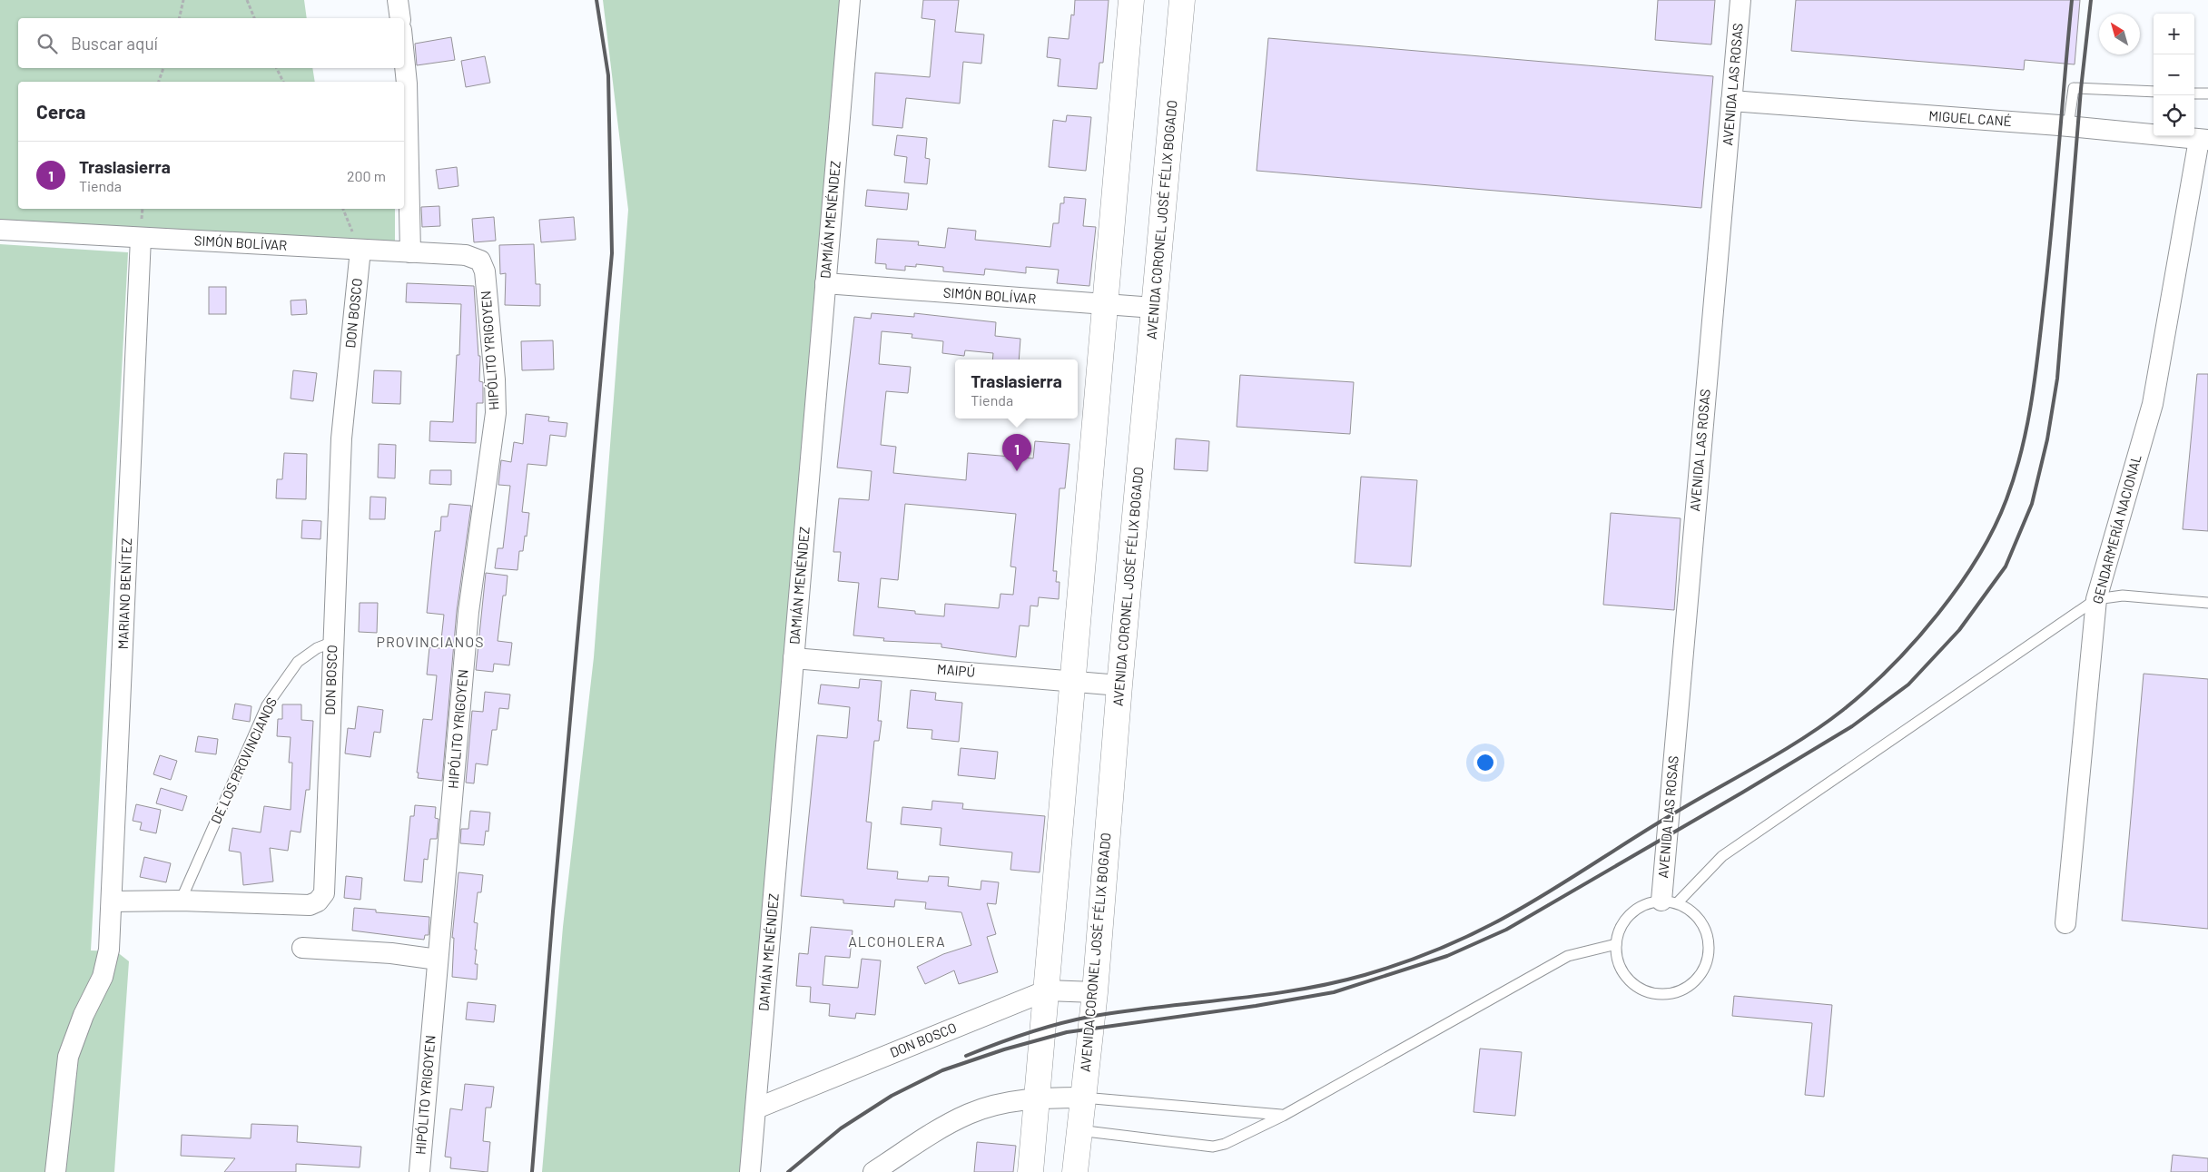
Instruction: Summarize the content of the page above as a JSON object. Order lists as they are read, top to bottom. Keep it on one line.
{"streets":{"main road":["AVENIDA CORONEL JOSÉ FÉLIX BOGADO"],"street":["AVENIDA LAS ROSAS","MIGUEL CANÉ","DAMIÁN MENÉNDEZ","SIMÓN BOLÍVAR","DON BOSCO","HIPÓLITO YRIGOYEN","GENDARMERÍA NACIONAL","MARIANO BENÍTEZ","MAIPÚ"],"lane":["DE LOS PROVINCIANOS"]},"crossings":[["AVENIDA LAS ROSAS","MIGUEL CANÉ"],["MIGUEL CANÉ","GENDARMERÍA NACIONAL"],["DAMIÁN MENÉNDEZ","SIMÓN BOLÍVAR"],["DAMIÁN MENÉNDEZ","DON BOSCO"],["DAMIÁN MENÉNDEZ","MAIPÚ"],["AVENIDA CORONEL JOSÉ FÉLIX BOGADO","SIMÓN BOLÍVAR"],["AVENIDA CORONEL JOSÉ FÉLIX BOGADO","DON BOSCO"],["AVENIDA CORONEL JOSÉ FÉLIX BOGADO","MAIPÚ"],["SIMÓN BOLÍVAR","DON BOSCO"],["SIMÓN BOLÍVAR","HIPÓLITO YRIGOYEN"],["SIMÓN BOLÍVAR","MARIANO BENÍTEZ"],["DON BOSCO","MARIANO BENÍTEZ"],["DON BOSCO","DE LOS PROVINCIANOS"]],"districts":["PROVINCIANOS","ALCOHOLERA"],"north":"top left","page":{"map_buttons":["+","−"],"search":"Buscar aquí","heading":"Cerca","list":[{"mark":"1","name":"Traslasierra","note":"Tienda","value":"200 m"}],"popup":["Traslasierra","Tienda"],"pins":"1"}}
